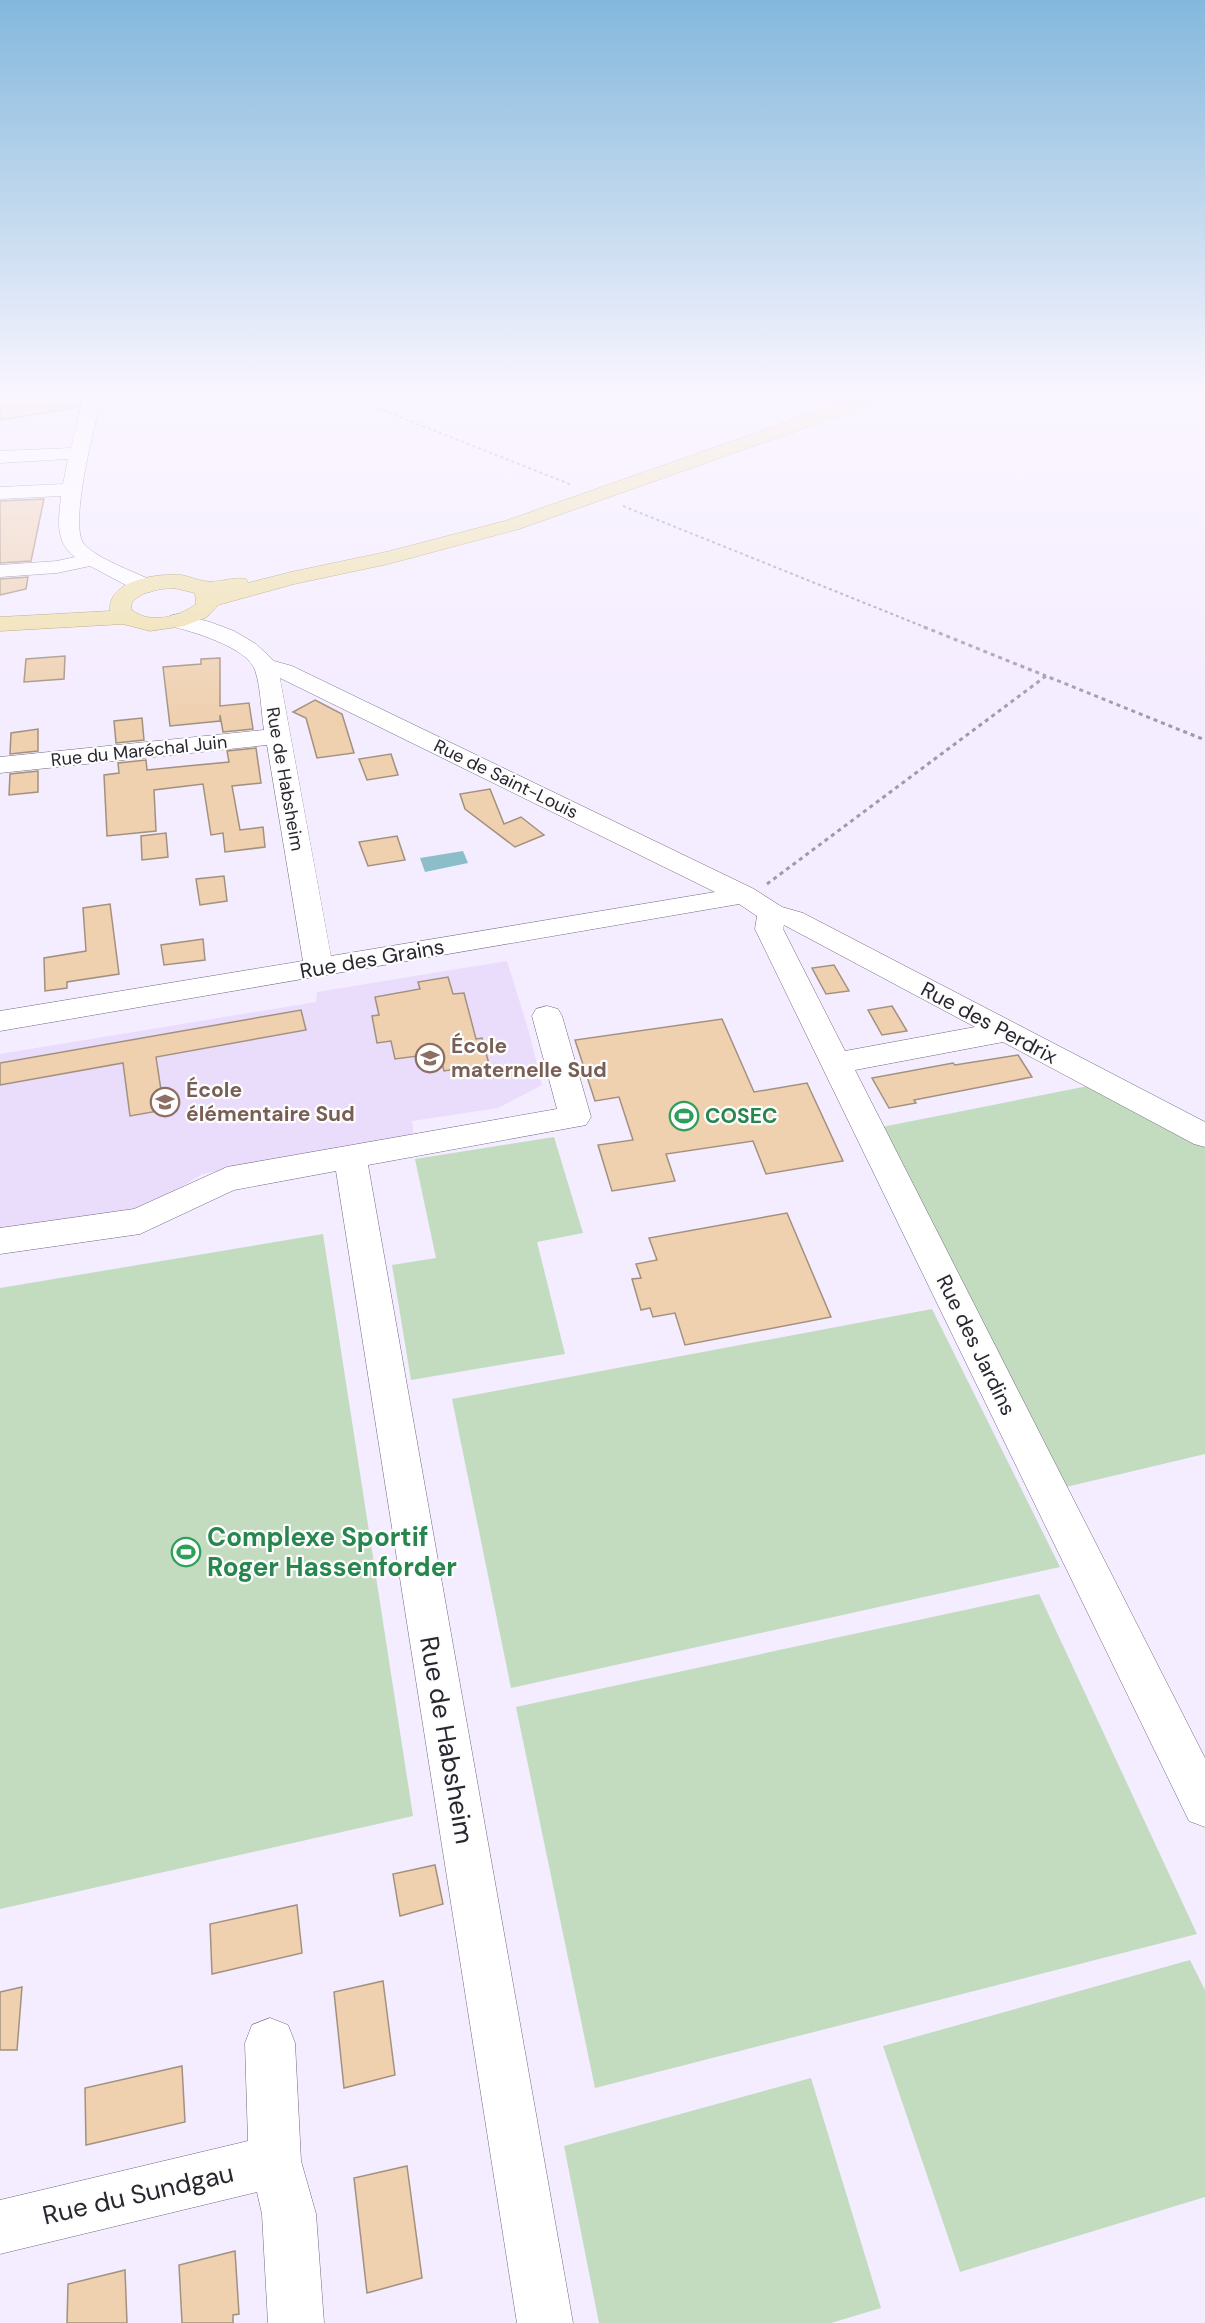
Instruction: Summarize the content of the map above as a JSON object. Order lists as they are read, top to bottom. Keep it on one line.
{"streets":{"street":["Rue du Maréchal Juin","Rue de Habsheim","Rue de Saint-Louis","Rue des Grains","Rue des Perdrix","Rue des Jardins","Rue du Sundgau"]},"crossings":[["Rue du Maréchal Juin","Rue de Habsheim"],["Rue de Habsheim","Rue de Saint-Louis"],["Rue de Habsheim","Rue des Grains"],["Rue de Saint-Louis","Rue des Grains"],["Rue de Saint-Louis","Rue des Perdrix"],["Rue de Saint-Louis","Rue des Jardins"],["Rue des Grains","Rue des Perdrix"],["Rue des Grains","Rue des Jardins"],["Rue des Perdrix","Rue des Jardins"]],"places":{"school or university":["École maternelle Sud","École élémentaire Sud"],"sports":["COSEC","Complexe Sportif Roger Hassenforder"]}}
